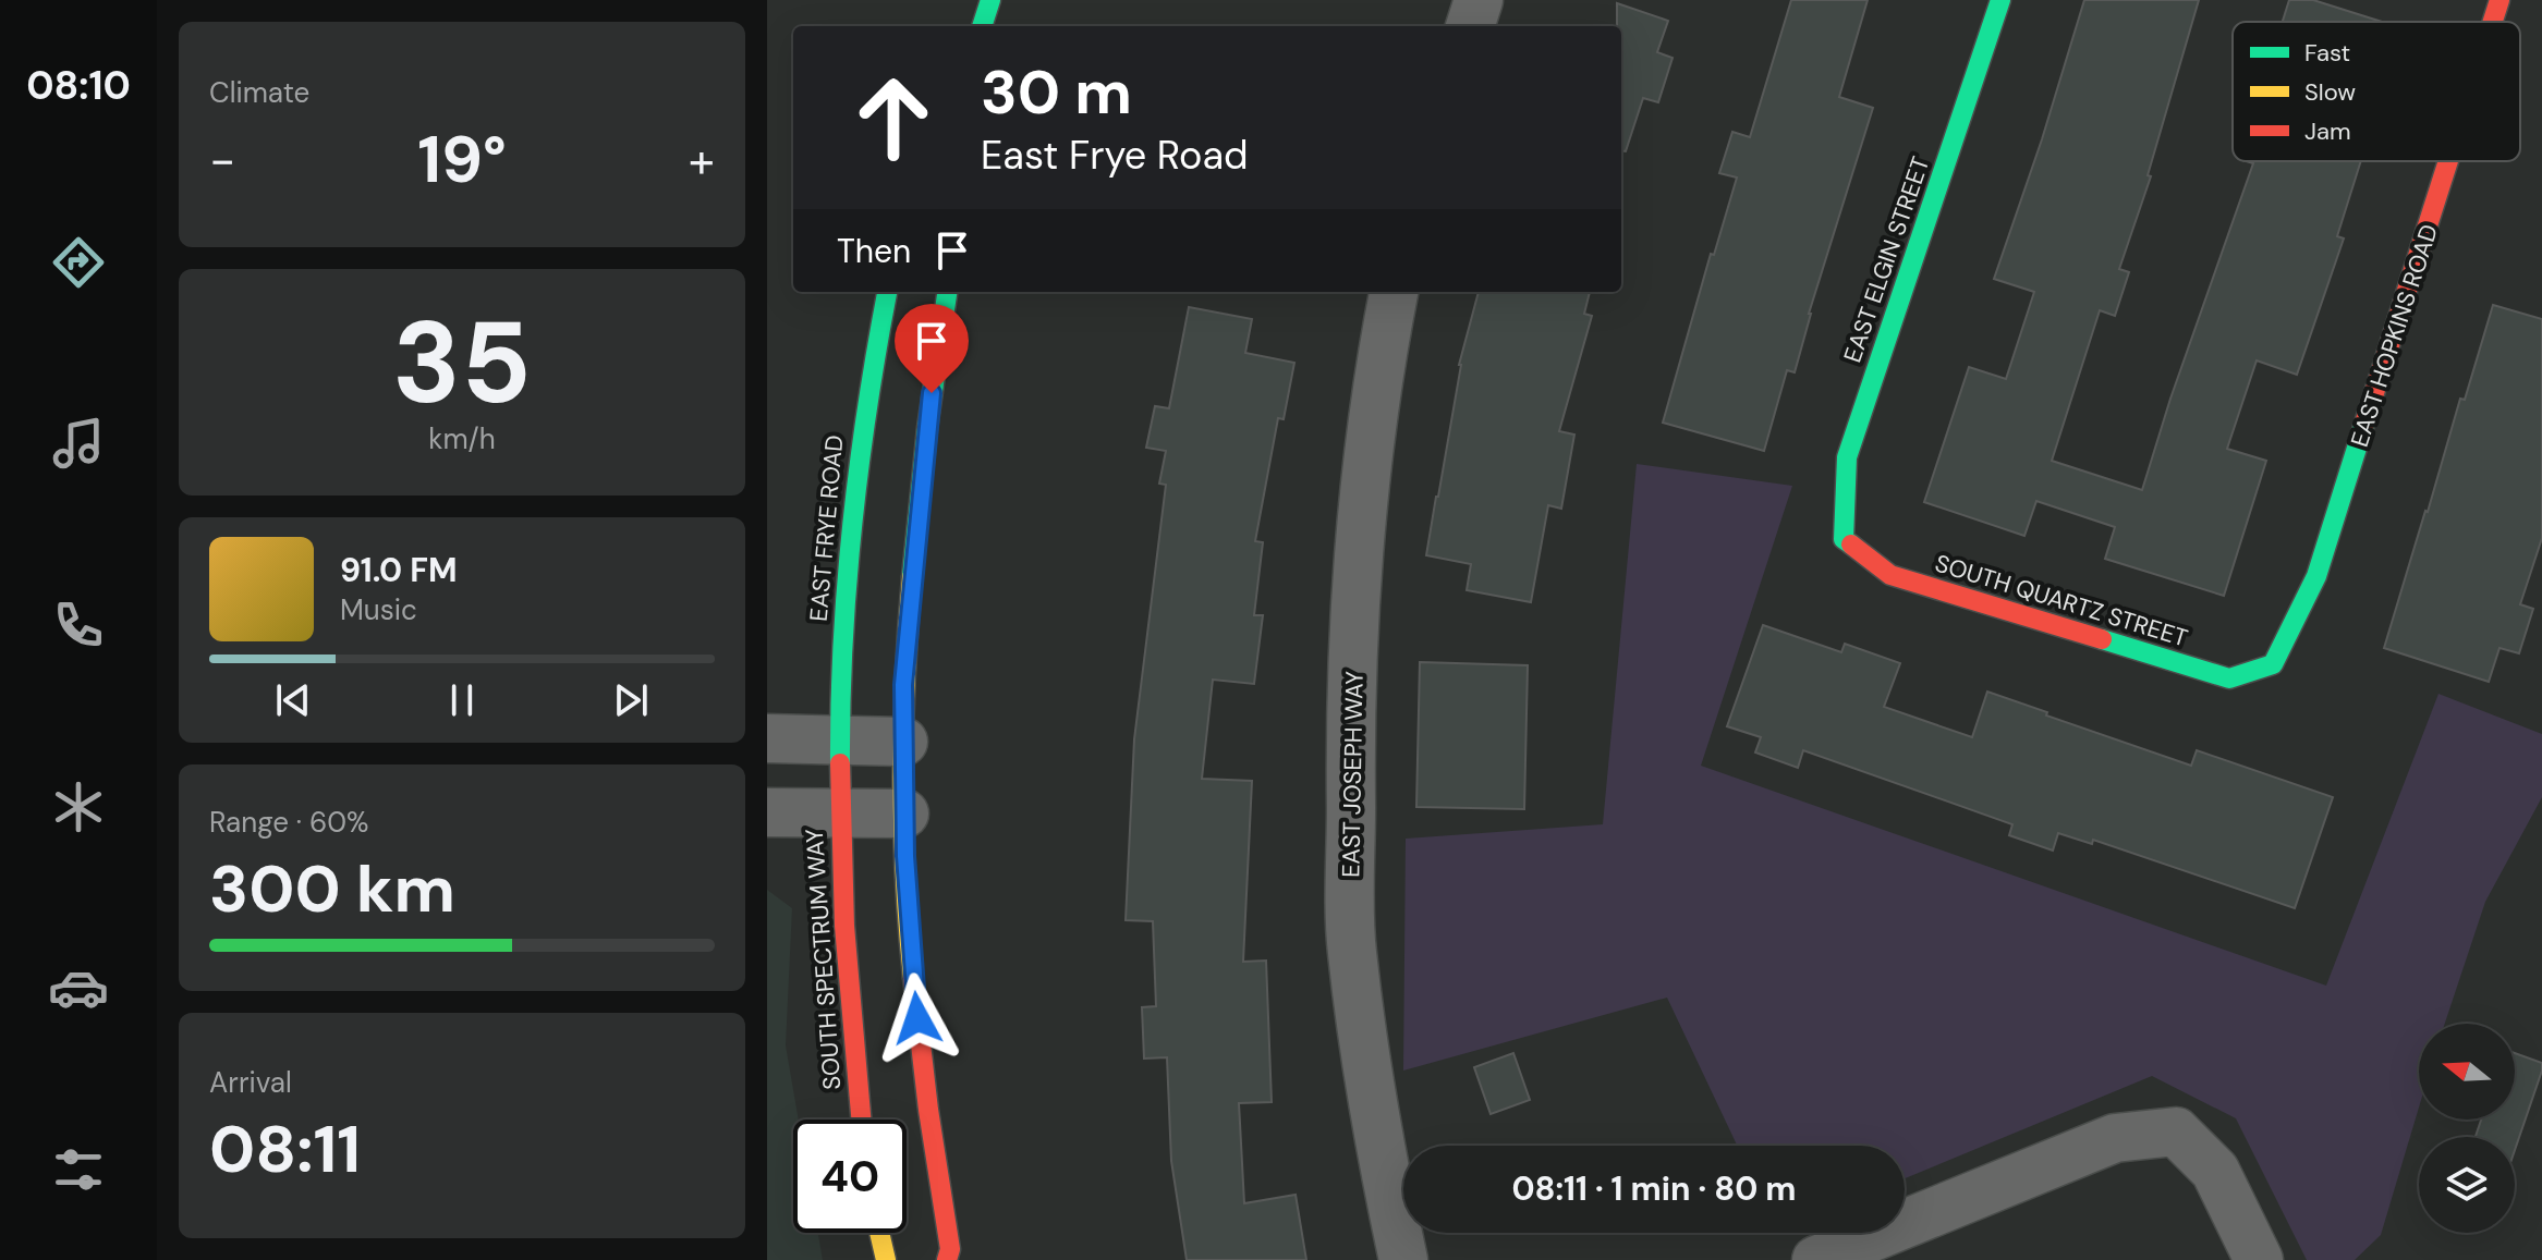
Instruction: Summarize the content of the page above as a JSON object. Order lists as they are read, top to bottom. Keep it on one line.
{"streets":{"street":["EAST ELGIN STREET","EAST HOPKINS ROAD","EAST FRYE ROAD","SOUTH QUARTZ STREET","EAST JOSEPH WAY","SOUTH SPECTRUM WAY"]},"crossings":[["EAST ELGIN STREET","SOUTH QUARTZ STREET"],["EAST HOPKINS ROAD","SOUTH QUARTZ STREET"],["EAST FRYE ROAD","SOUTH SPECTRUM WAY"]],"legend":["Fast","Slow","Jam"],"north":"left","page":{"tabs":"08:10","tile":["Climate",["35","km/h"],["Range · 60%","300 km"],["Arrival","08:11"]],"turn":["30 m","East Frye Road"],"heat":["−","19°","+"],"then":"Then","song":["91.0 FM","Music"],"limit":"40","trip":"08:11 · 1 min · 80 m"}}
